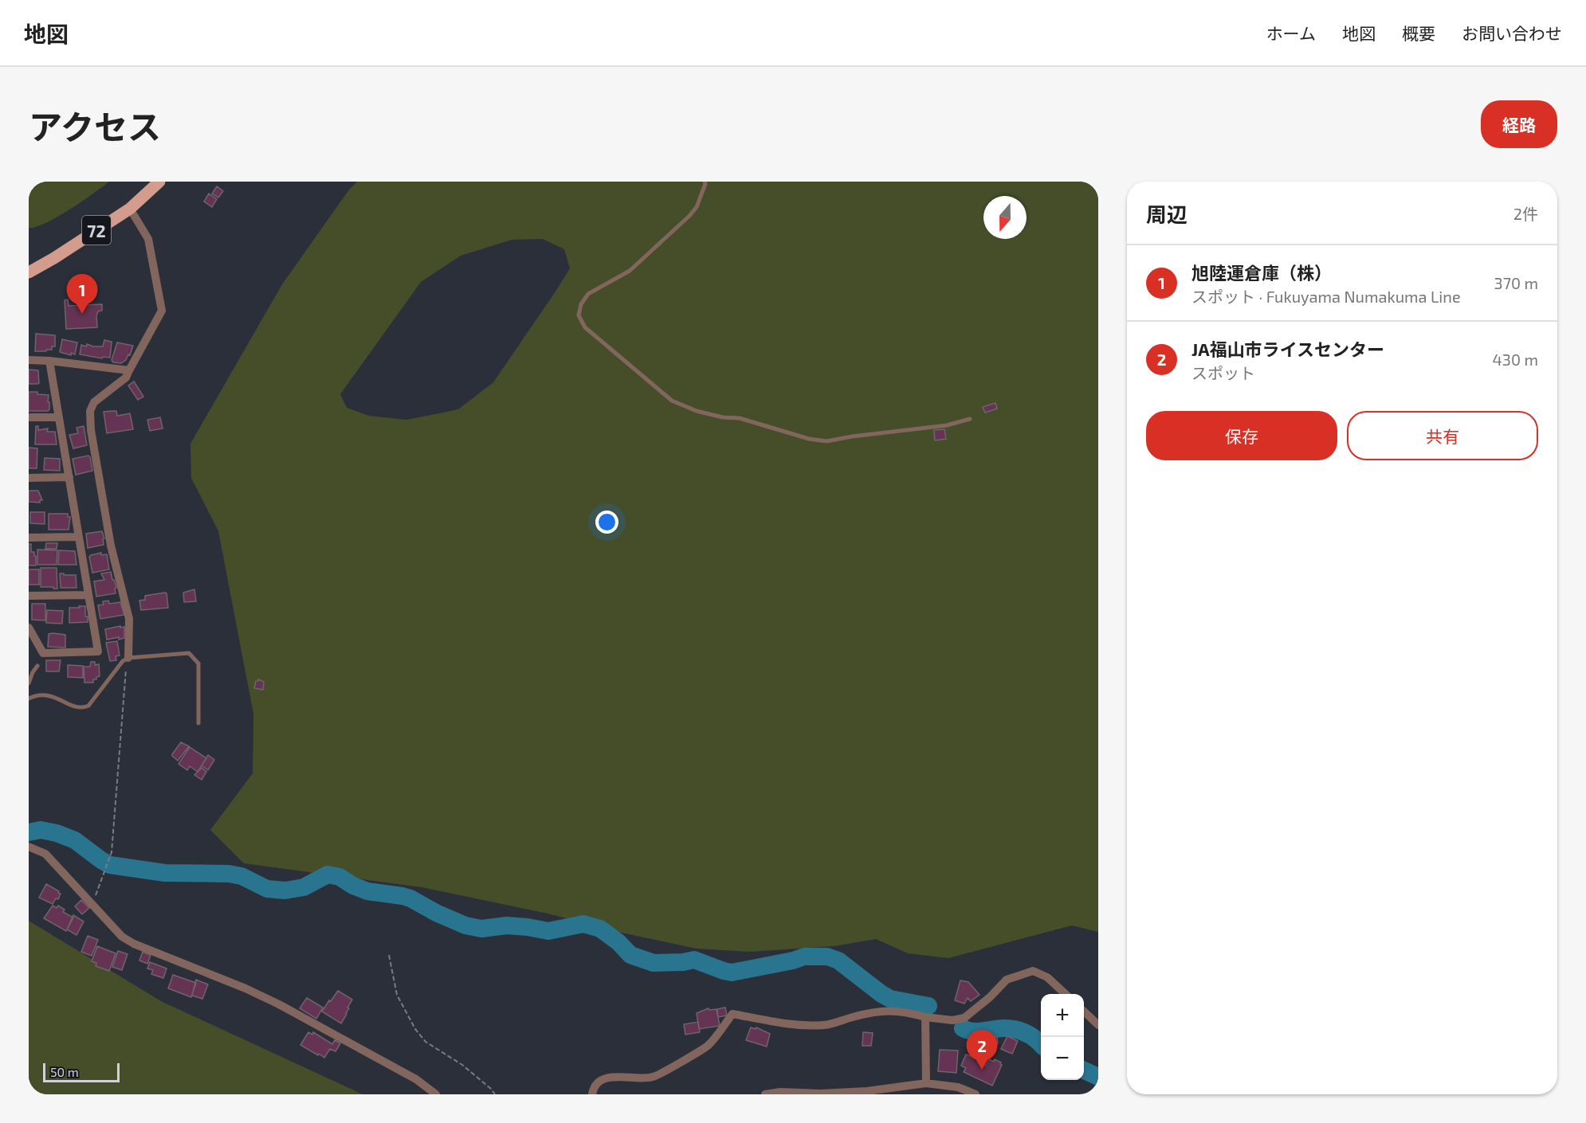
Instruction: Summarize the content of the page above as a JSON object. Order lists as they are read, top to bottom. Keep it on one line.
{"streets":{"main road":["72"]},"scale_bar":"50 m","north":"bottom","page":{"header":"地図","nav":["ホーム","地図","概要","お問い合わせ"],"title":"アクセス","buttons":["経路",["保存","共有"]],"heading":["周辺","2件"],"list":[{"mark":"1","name":"旭陸運倉庫（株）","note":"スポット · Fukuyama Numakuma Line","value":"370 m"},{"mark":"2","name":"JA福山市ライスセンター","note":"スポット","value":"430 m"}],"pins":["1","2"],"map_buttons":["+","−"],"scale":"50 m"}}
